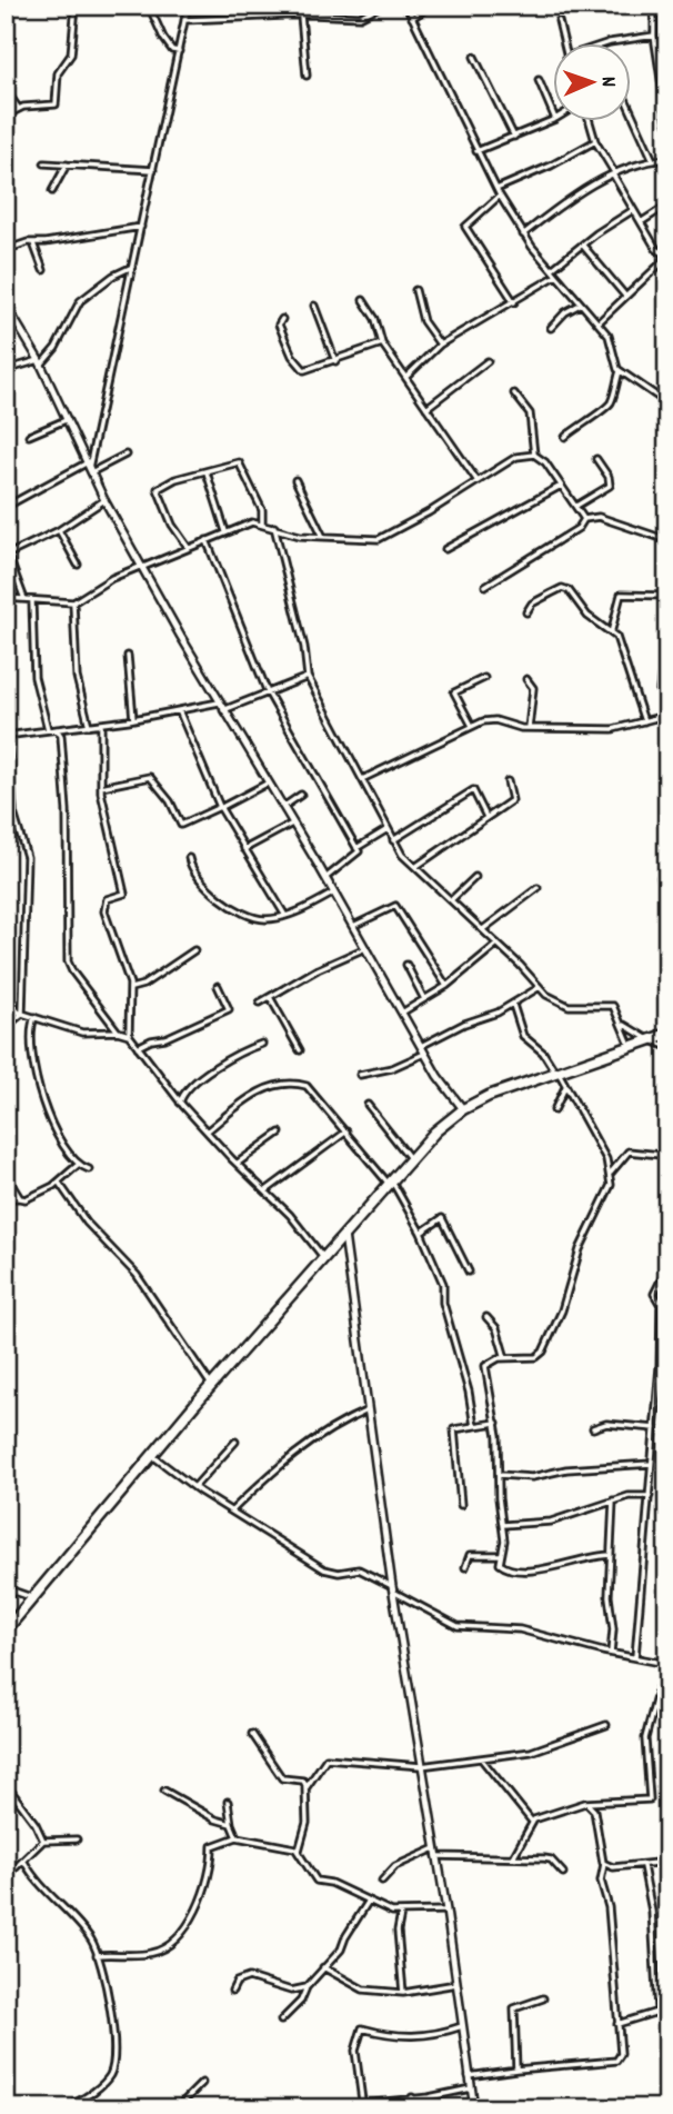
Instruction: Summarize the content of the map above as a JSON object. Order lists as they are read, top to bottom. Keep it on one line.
{"north":"right"}
